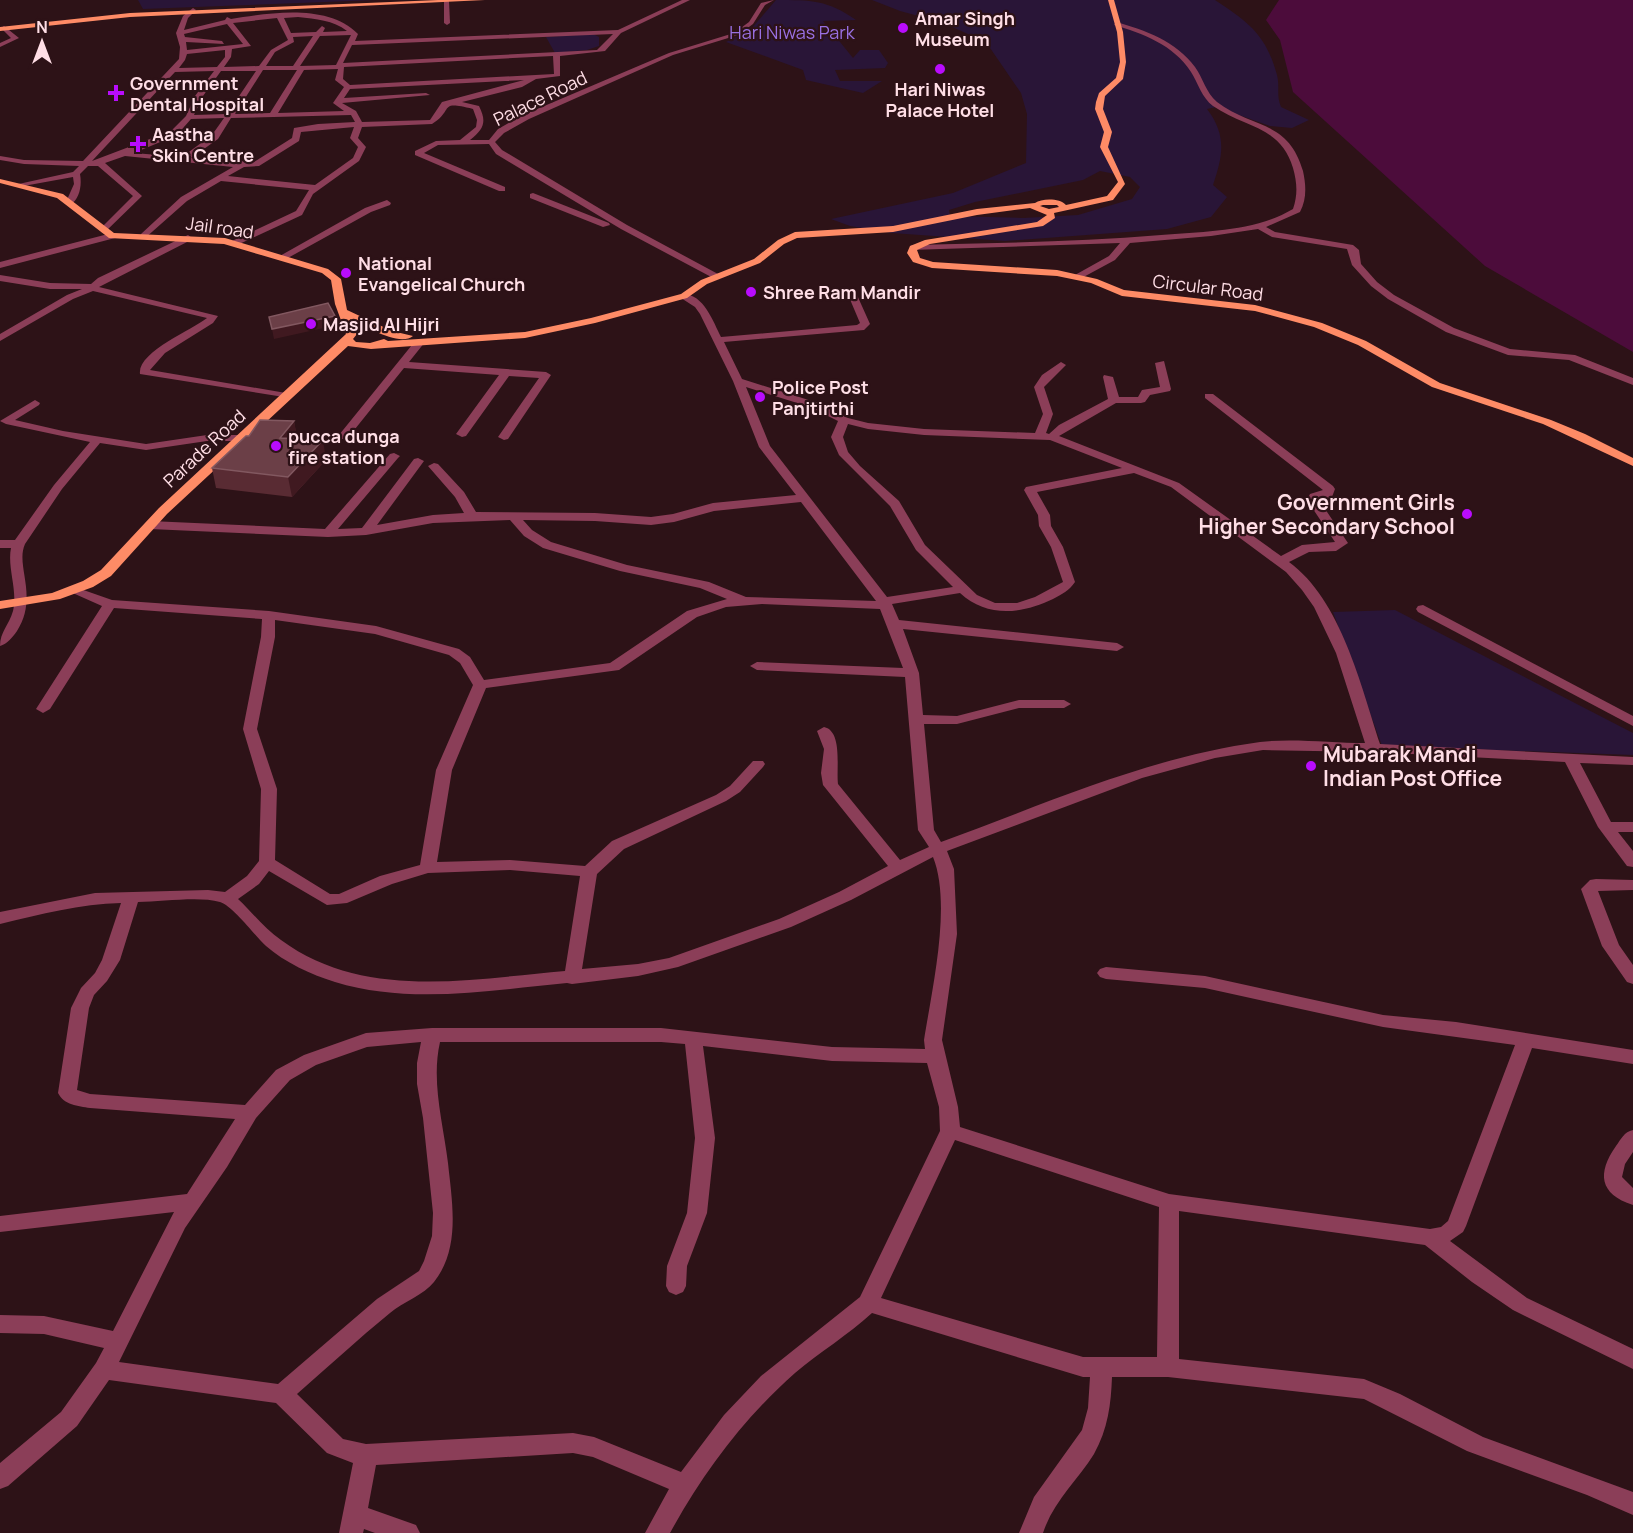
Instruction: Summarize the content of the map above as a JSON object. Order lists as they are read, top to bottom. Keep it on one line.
{"streets":{"main road":["Jail road","Circular Road","Parade Road"],"street":["Palace Road"]},"parks":["Hari Niwas Park"],"places":{"other":["Amar Singh Museum","Hari Niwas Palace Hotel","National Evangelical Church","Shree Ram Mandir","Masjid Al Hijri","Police Post Panjtirthi","pucca dunga fire station","Government Girls Higher Secondary School","Mubarak Mandi Indian Post Office"],"health":["Government Dental Hospital","Aastha Skin Centre"]},"north":"top"}
